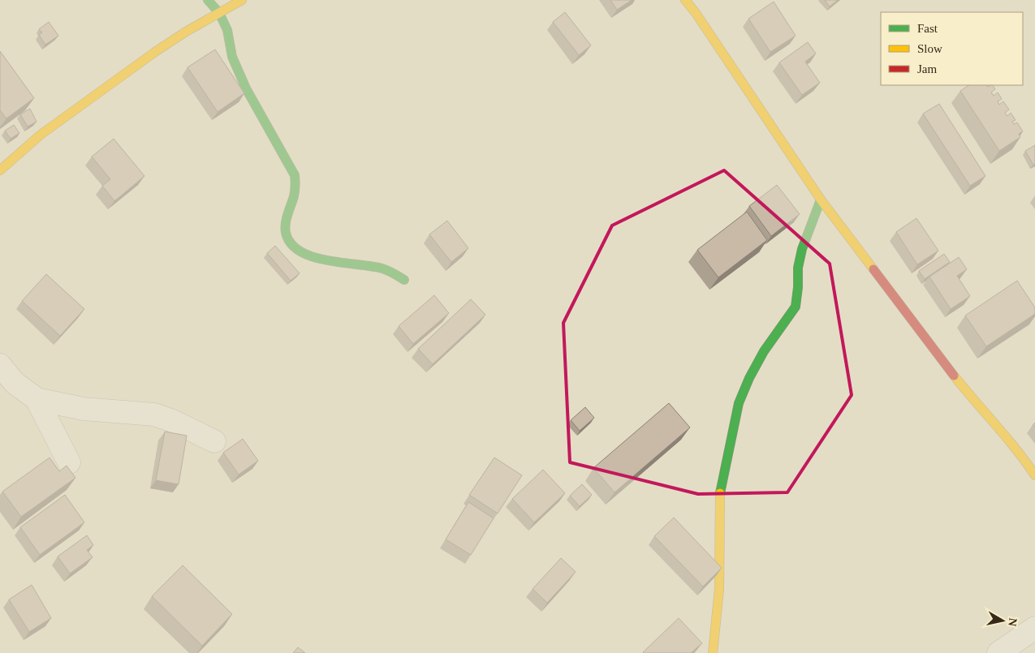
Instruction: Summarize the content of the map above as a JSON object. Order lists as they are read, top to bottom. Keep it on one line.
{"legend":["Fast","Slow","Jam"],"north":"right"}
